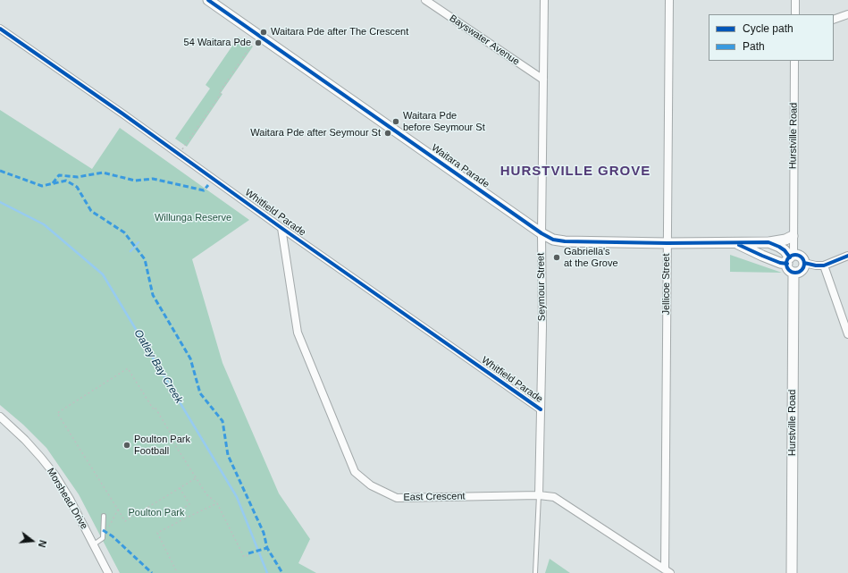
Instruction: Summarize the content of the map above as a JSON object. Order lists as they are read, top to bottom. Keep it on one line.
{"streets":{"street":["Bayswater Avenue","Hurstville Road","Waitara Parade","Whitfield Parade","Jellicoe Street","Seymour Street","East Crescent","Morshead Drive"]},"crossings":[["Bayswater Avenue","Seymour Street"],["Hurstville Road","Waitara Parade"],["Waitara Parade","Jellicoe Street"],["Waitara Parade","Seymour Street"],["Whitfield Parade","Seymour Street"],["Whitfield Parade","East Crescent"],["Jellicoe Street","East Crescent"],["Seymour Street","East Crescent"]],"districts":["HURSTVILLE GROVE"],"water":["Oatley Bay Creek"],"parks":["Willunga Reserve","Poulton Park"],"places":["Waitara Pde after The Crescent","54 Waitara Pde","Waitara Pde before Seymour St","Waitara Pde after Seymour St","Gabriella's at the Grove","Poulton Park Football"],"legend":["Cycle path","Path"],"north":"right"}
